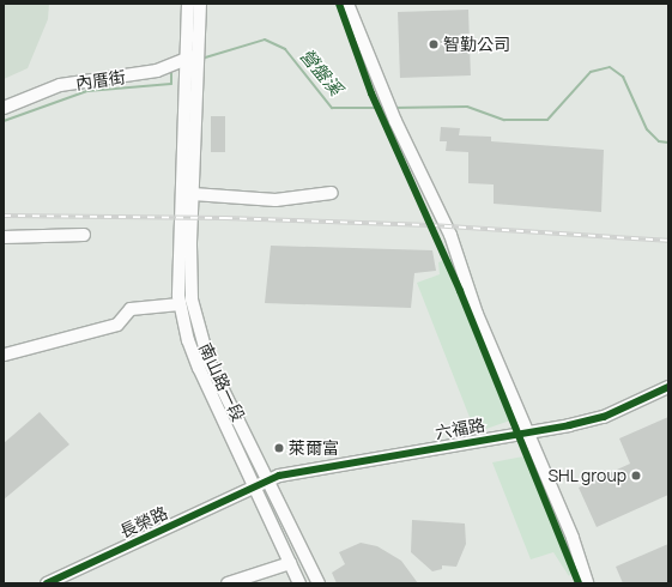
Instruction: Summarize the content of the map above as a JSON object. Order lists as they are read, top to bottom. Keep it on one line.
{"streets":{"street":["內厝街","南山路一段","六福路","長榮路"]},"crossings":[["南山路一段","六福路"],["南山路一段","長榮路"],["六福路","長榮路"]],"water":["營盤溪"],"places":["智勤公司","萊爾富","SHL group"]}
